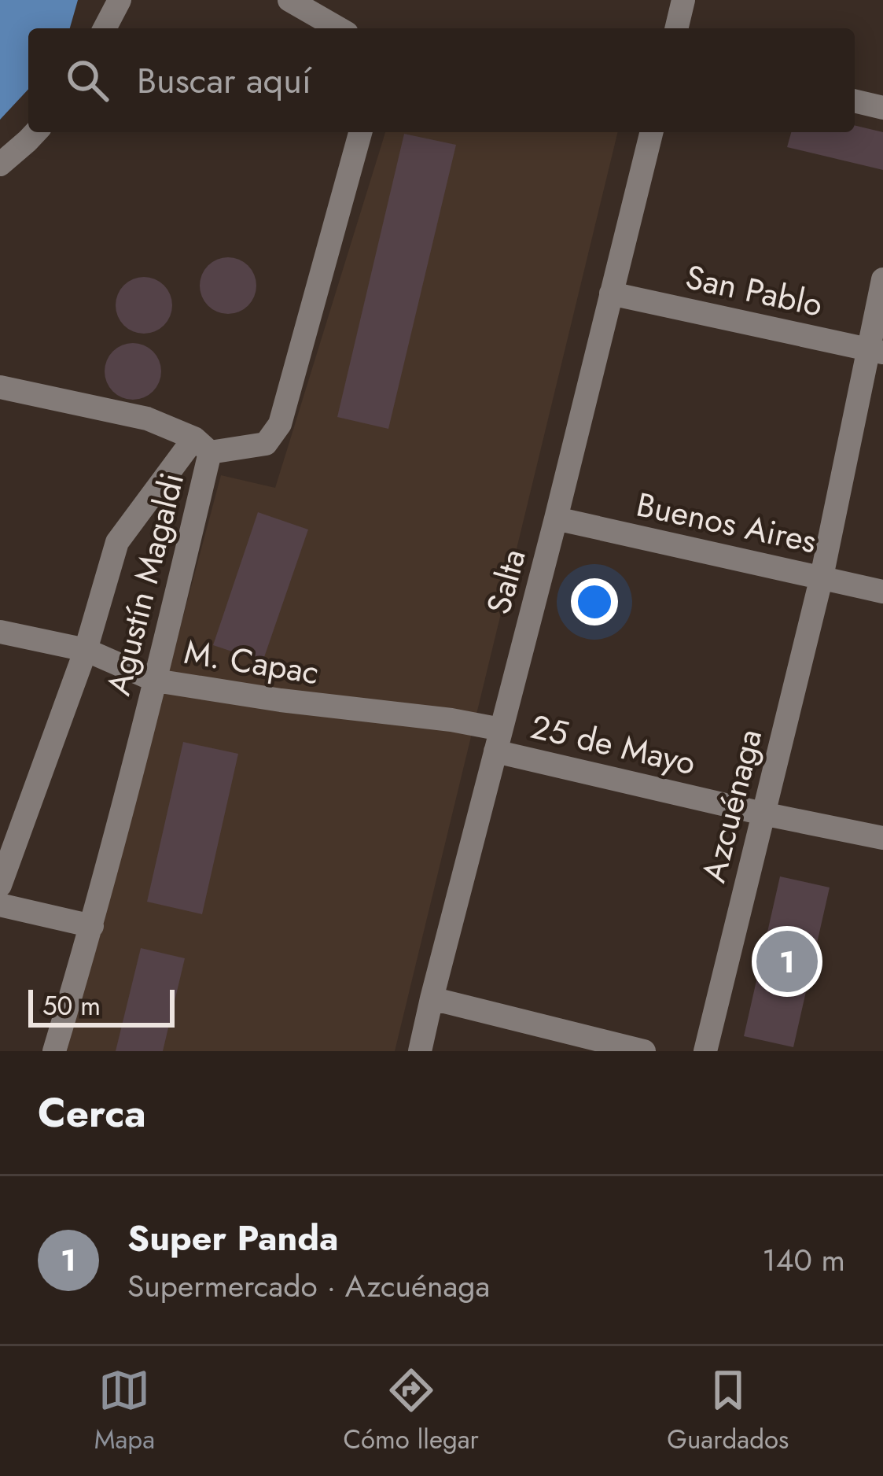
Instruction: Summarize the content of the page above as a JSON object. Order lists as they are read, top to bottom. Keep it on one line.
{"streets":{"street":["San Pablo","Buenos Aires","Salta","Agustín Magaldi","M. Capac","25 de Mayo","Azcuénaga"]},"crossings":[["San Pablo","Salta"],["San Pablo","Azcuénaga"],["Buenos Aires","Salta"],["Buenos Aires","Azcuénaga"],["Salta","M. Capac"],["Salta","25 de Mayo"],["Agustín Magaldi","M. Capac"],["M. Capac","25 de Mayo"],["25 de Mayo","Azcuénaga"]],"scale_bar":"50 m","page":{"search":"Buscar aquí","pins":"1","scale":"50 m","heading":"Cerca","list":[{"mark":"1","name":"Super Panda","note":"Supermercado · Azcuénaga","value":"140 m"}],"nav":["Mapa","Cómo llegar","Guardados"]}}
